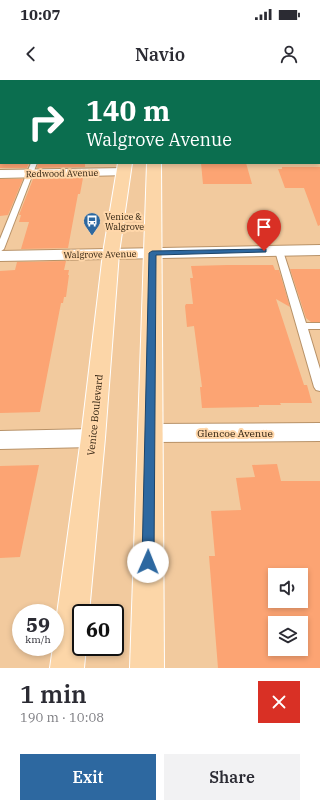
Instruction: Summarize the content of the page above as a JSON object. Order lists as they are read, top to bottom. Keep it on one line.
{"streets":{"main road":["Venice Boulevard"],"street":["Redwood Avenue","Walgrove Avenue","Glencoe Avenue"]},"crossings":[["Redwood Avenue","Venice Boulevard"],["Walgrove Avenue","Venice Boulevard"]],"places":{"bus stop":["Venice & Walgrove"]},"page":{"status":"10:07","header":"Navio","turn":["140 m","Walgrove Avenue"],"speed":"59 km/h","limit":"60","heading":["1 min","190 m · 10:08"],"buttons":["Exit","Share"]}}
